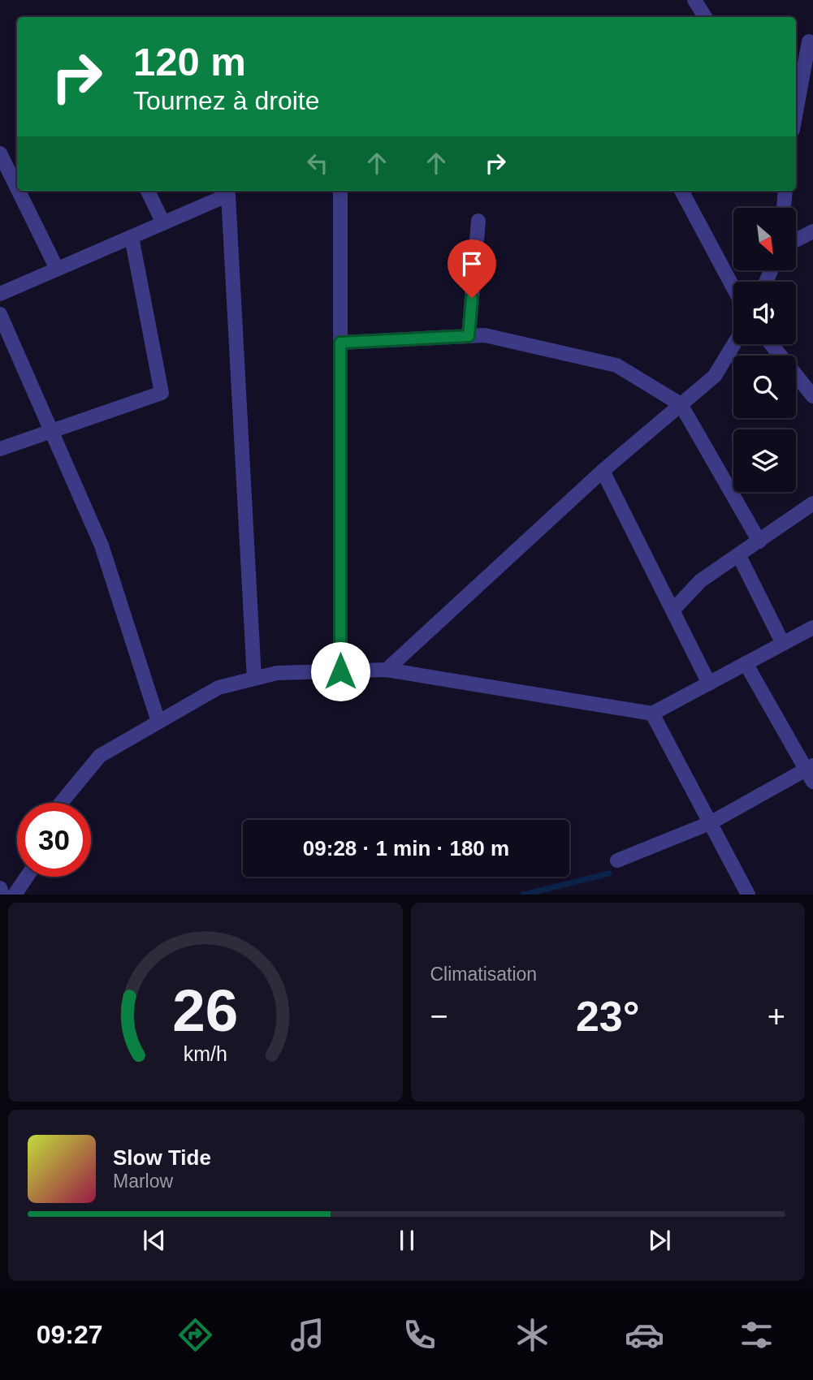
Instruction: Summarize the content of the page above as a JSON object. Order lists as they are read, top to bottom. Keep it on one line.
{"north":"bottom right","page":{"turn":["120 m","Tournez à droite"],"limit":"30","trip":"09:28 · 1 min · 180 m","tile":"Climatisation","heat":["−","23°","+"],"song":["Slow Tide","Marlow"],"tabs":"09:27","gauge":["26","km/h"]}}
